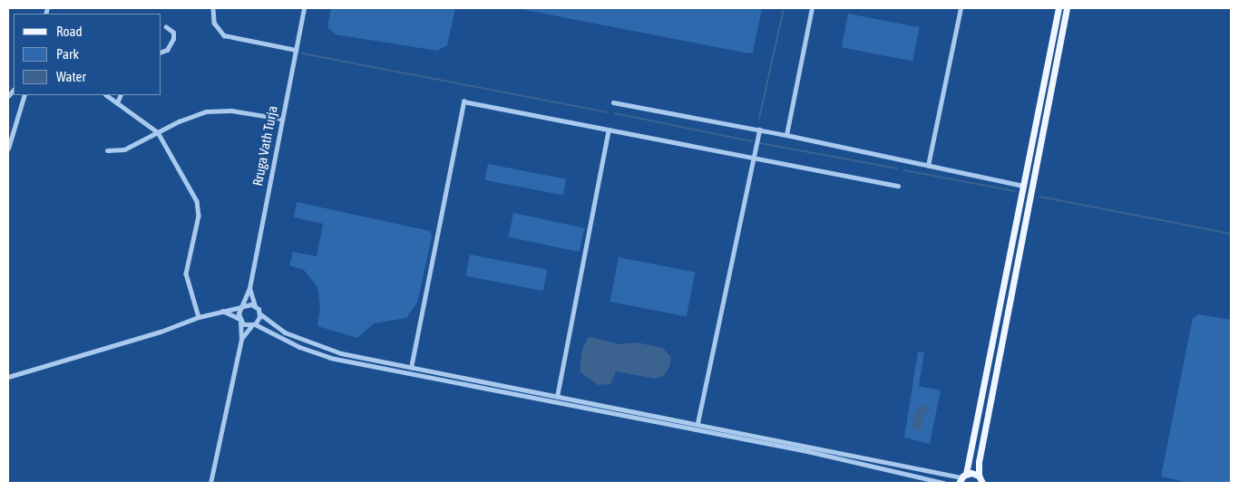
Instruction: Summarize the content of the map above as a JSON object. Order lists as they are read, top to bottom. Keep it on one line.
{"streets":{"street":["Rruga Vath Turja"]},"legend":["Road","Park","Water"]}
